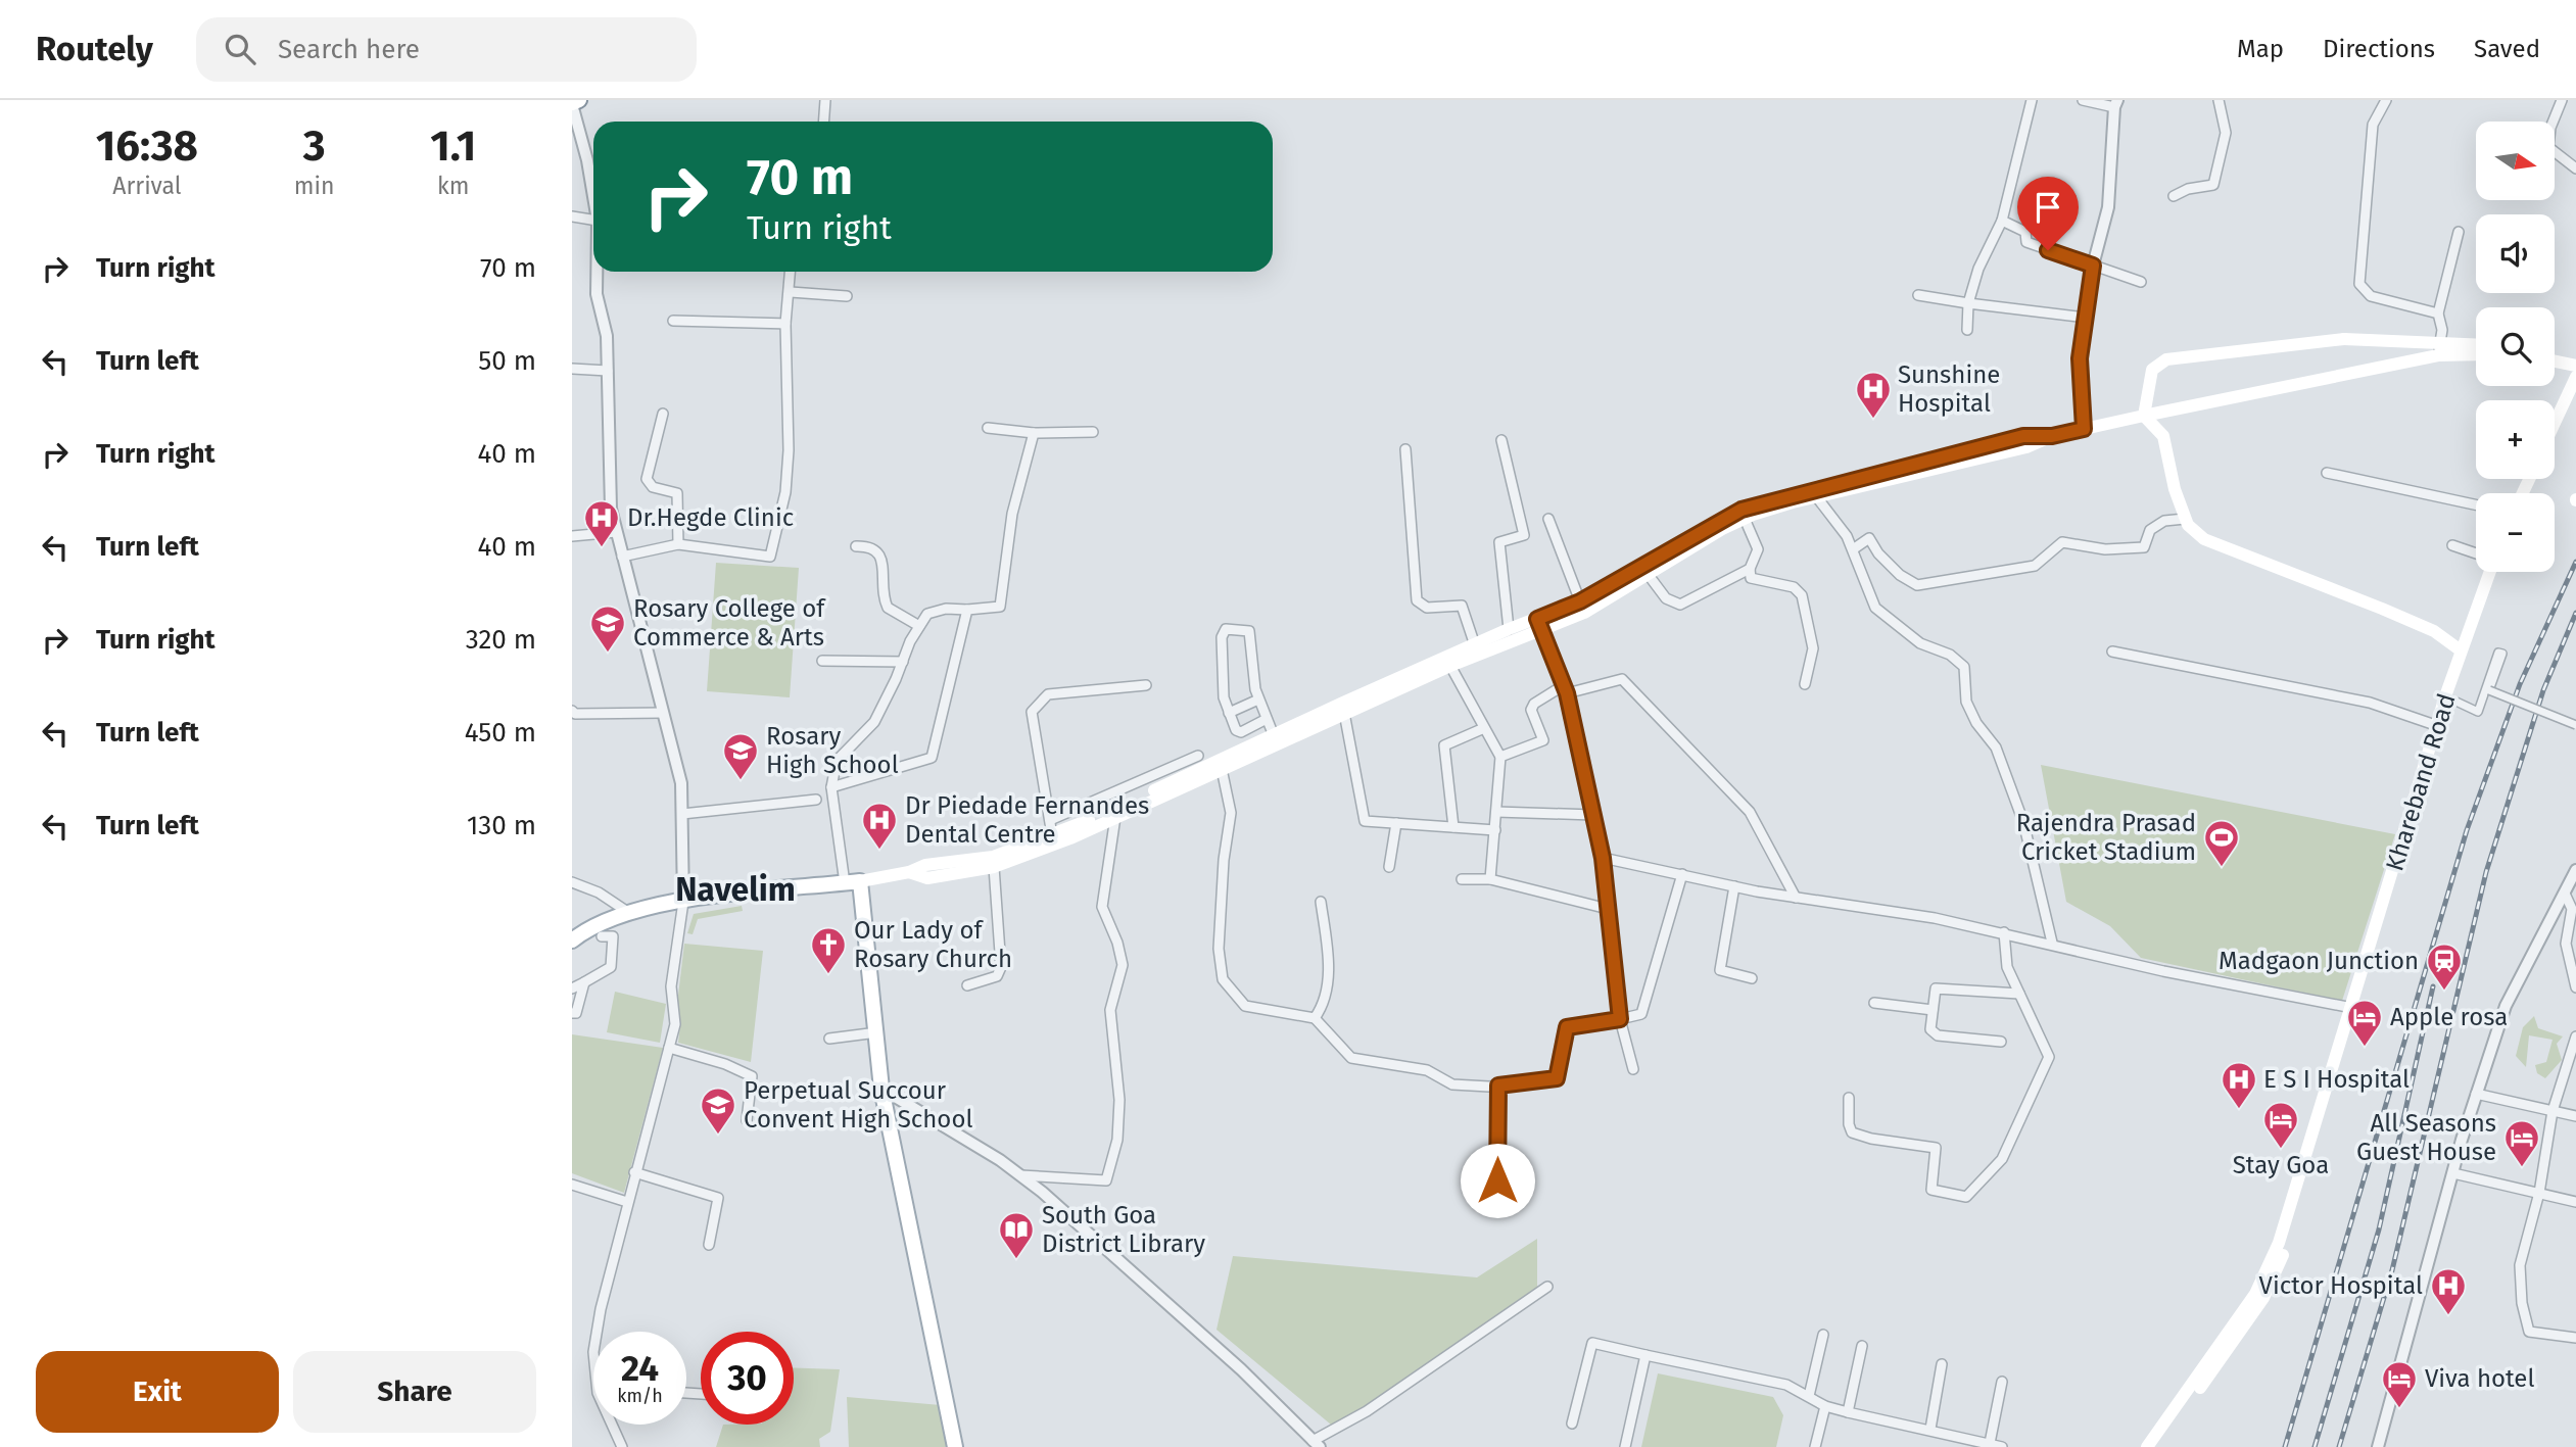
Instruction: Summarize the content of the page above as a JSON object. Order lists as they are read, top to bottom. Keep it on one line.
{"streets":{"main road":["Khareband Road"]},"districts":["Navelim"],"places":{"hospital":["Sunshine Hospital","Dr.Hegde Clinic","Dr Piedade Fernandes Dental Centre","E S I Hospital","Victor Hospital"],"school or university":["Rosary College of Commerce & Arts","Rosary High School","Perpetual Succour Convent High School"],"sports":["Rajendra Prasad Cricket Stadium"],"church":["Our Lady of Rosary Church"],"station":["Madgaon Junction"],"hotel":["Apple rosa","Stay Goa","All Seasons Guest House","Viva hotel"],"library":["South Goa District Library"]},"north":"right","page":{"header":"Routely","search":"Search here","nav":["Map","Directions","Saved"],"eta":["16:38","Arrival","3","min","1.1","km"],"map_buttons":["+","−"],"turn":["70 m","Turn right"],"list":[{"name":"Turn right","value":"70 m"},{"name":"Turn left","value":"50 m"},{"name":"Turn right","value":"40 m"},{"name":"Turn left","value":"40 m"},{"name":"Turn right","value":"320 m"},{"name":"Turn left","value":"450 m"},{"name":"Turn left","value":"130 m"}],"speed":"24 km/h","limit":"30","buttons":["Exit","Share"]}}
